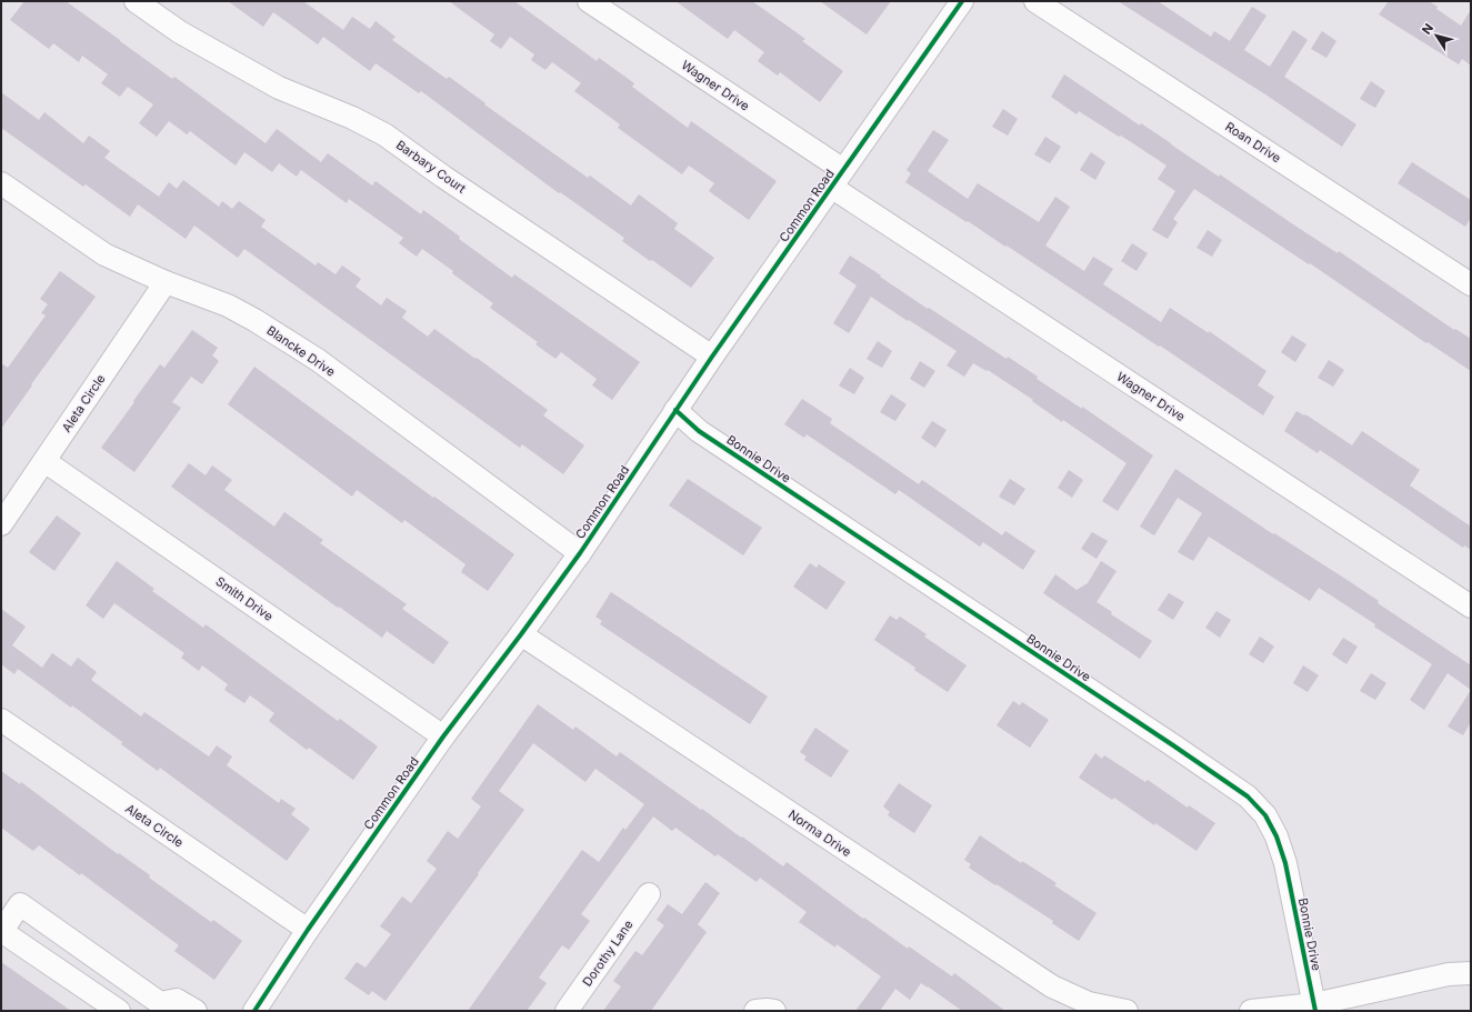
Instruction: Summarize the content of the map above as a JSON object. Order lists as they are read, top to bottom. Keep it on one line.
{"streets":{"street":["Wagner Drive","Roan Drive","Barbary Court","Common Road","Blancke Drive","Aleta Circle","Bonnie Drive","Smith Drive","Norma Drive","Dorothy Lane"]},"crossings":[["Wagner Drive","Common Road"],["Barbary Court","Common Road"],["Common Road","Blancke Drive"],["Common Road","Aleta Circle"],["Common Road","Bonnie Drive"],["Common Road","Smith Drive"],["Common Road","Norma Drive"],["Blancke Drive","Aleta Circle"],["Aleta Circle","Smith Drive"]],"north":"top left"}
